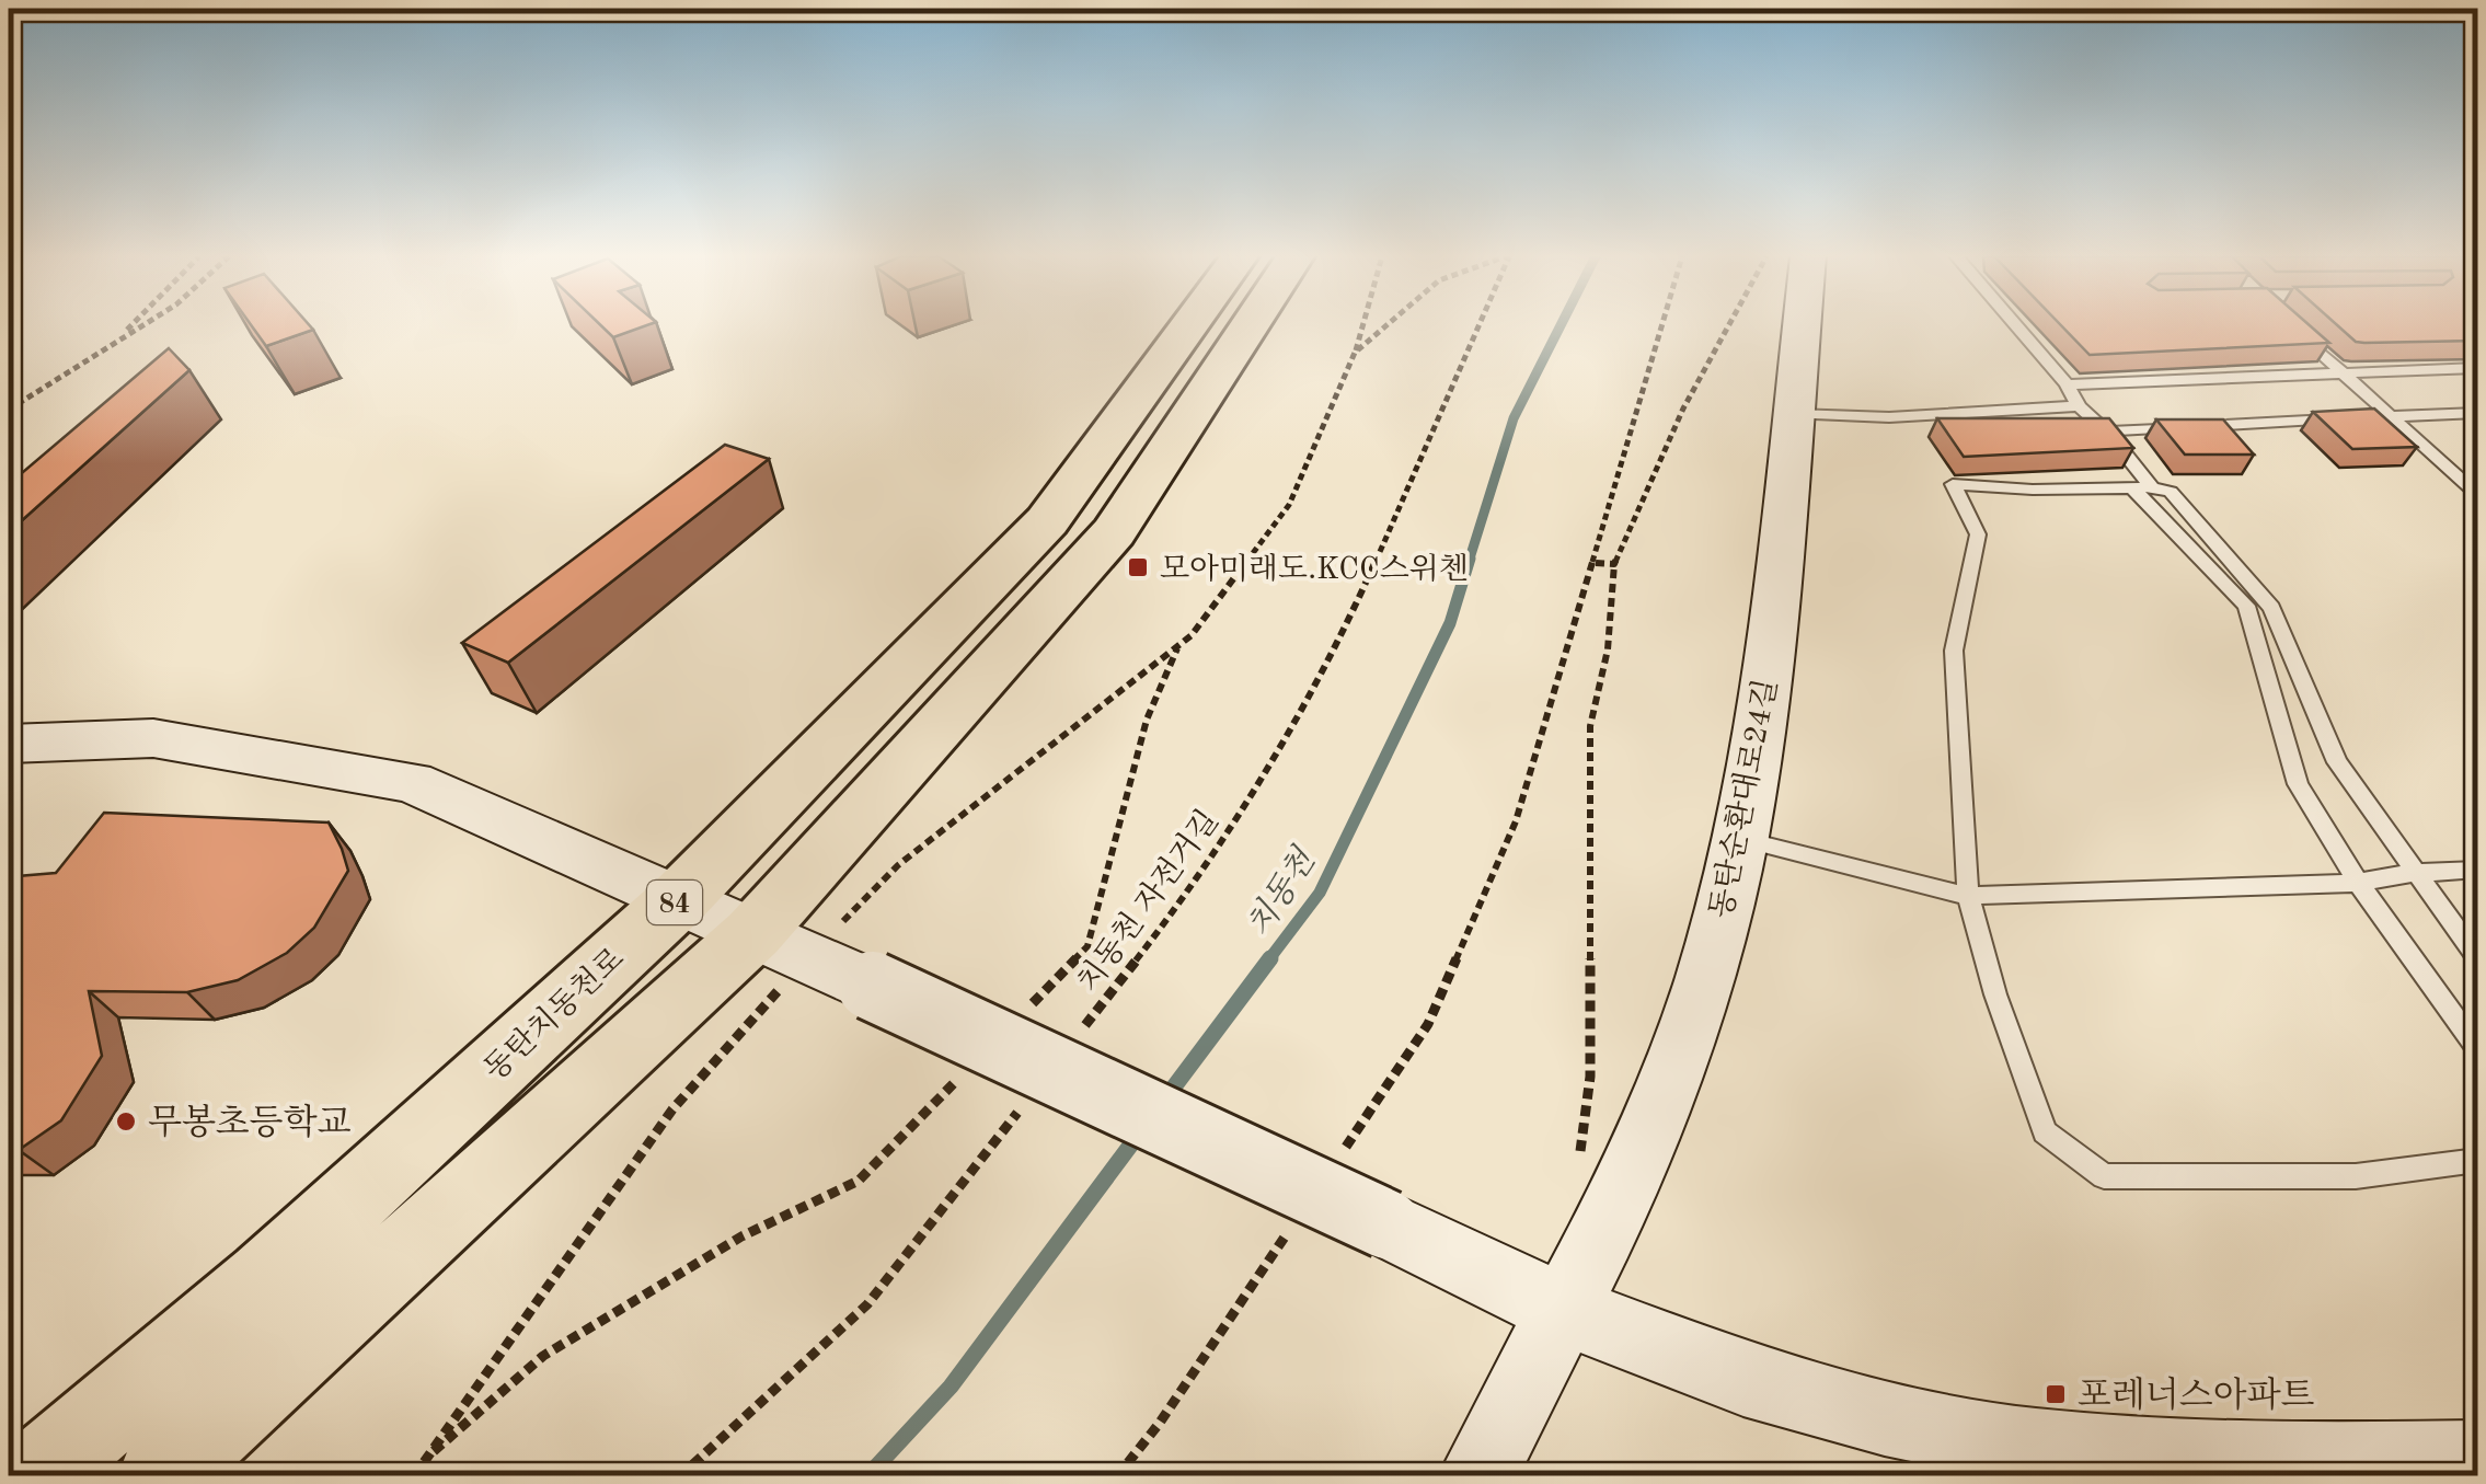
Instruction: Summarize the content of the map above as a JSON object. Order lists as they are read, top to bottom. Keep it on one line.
{"streets":{"main road":["84","동탄치동천로"],"street":["동탄순환대로24길"],"path":["치동천 자전거길"]},"water":["치동천"],"places":{"transit":["모아미래도.KCC스위첸","포레너스아파트"],"other":["무봉초등학교"]}}
